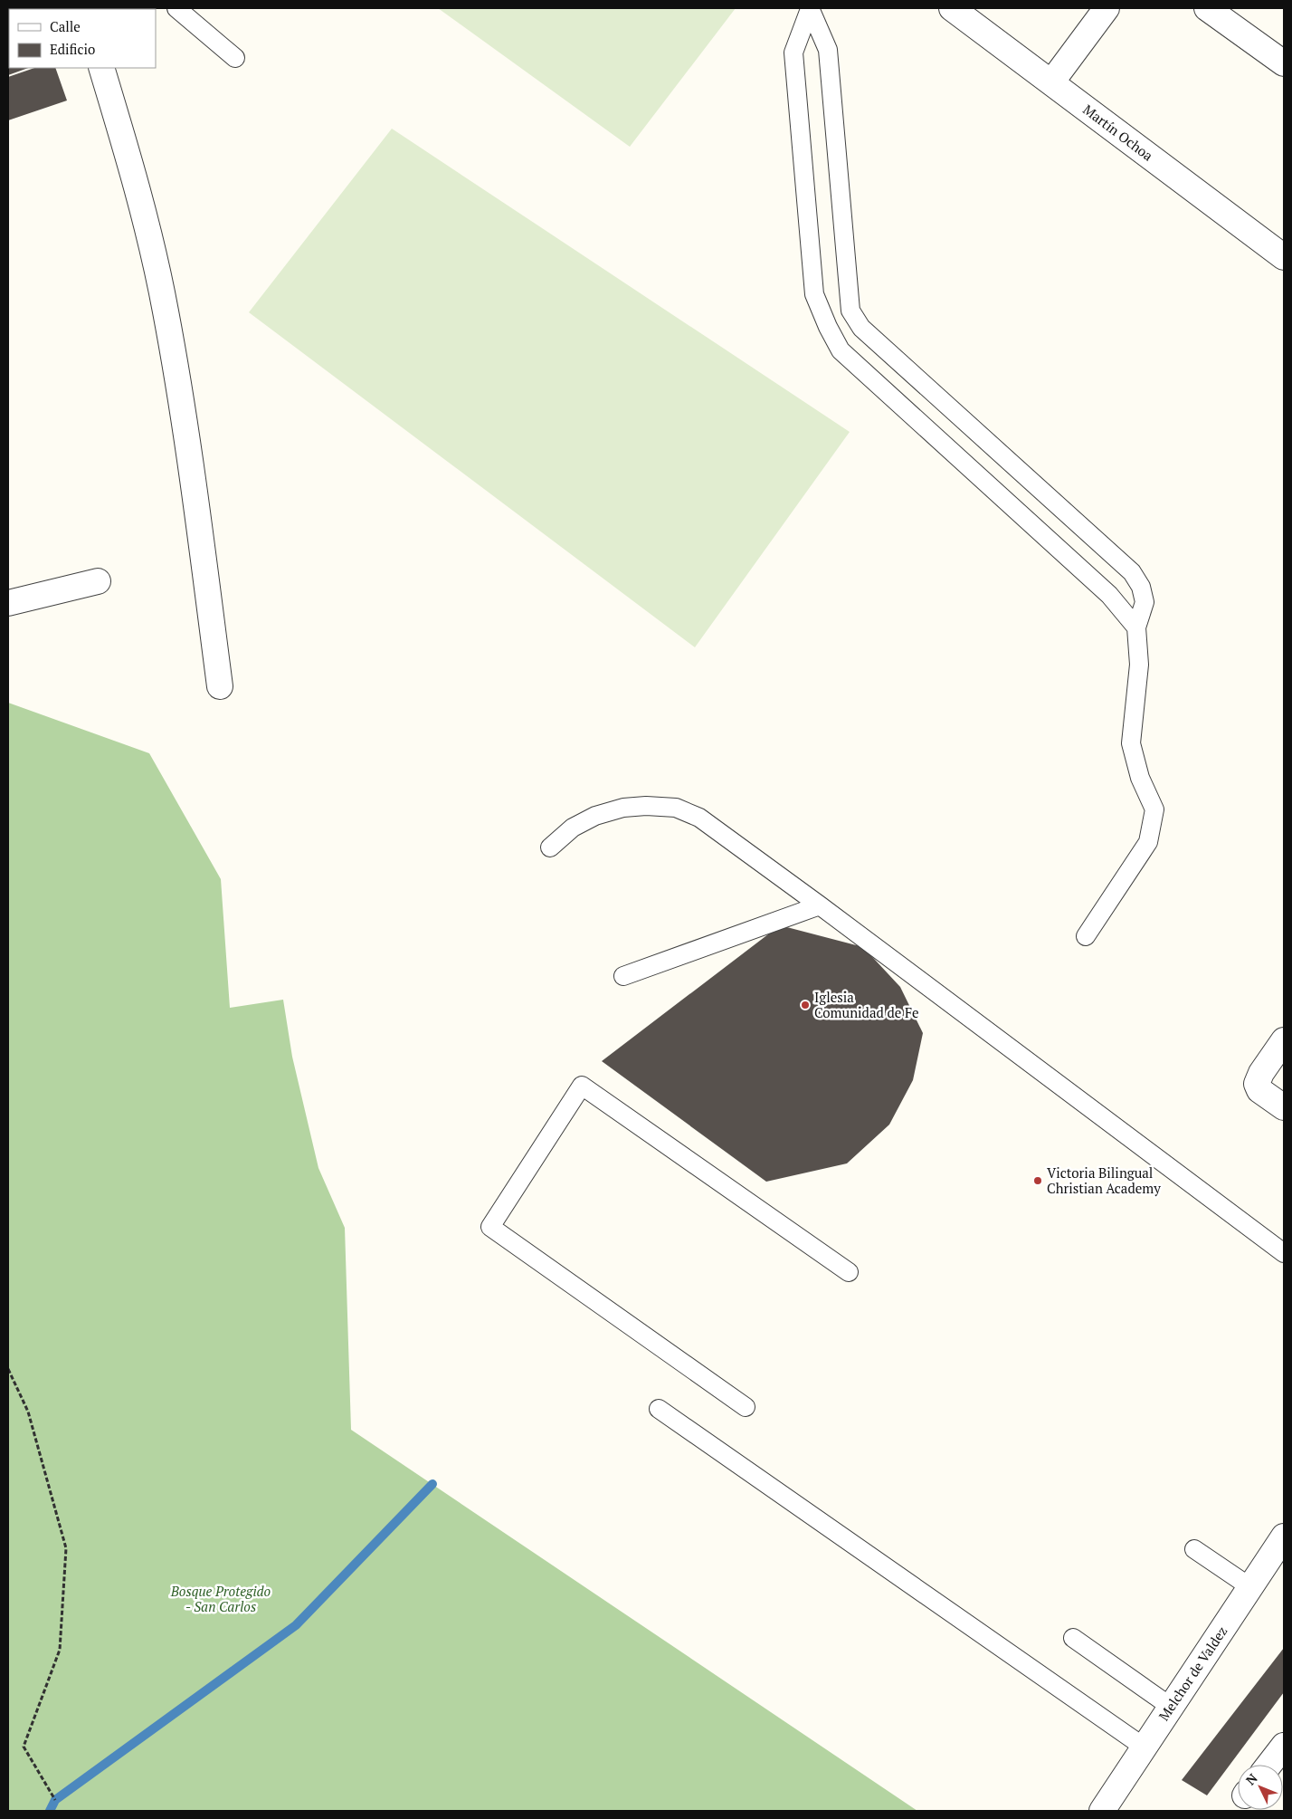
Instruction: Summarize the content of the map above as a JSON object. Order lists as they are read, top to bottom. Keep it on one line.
{"streets":{"street":["Martín Ochoa","Melchor de Valdez"]},"parks":["Bosque Protegido - San Carlos"],"places":["Iglesia Comunidad de Fe","Victoria Bilingual Christian Academy"],"legend":["Calle","Edificio"],"north":"top left"}
